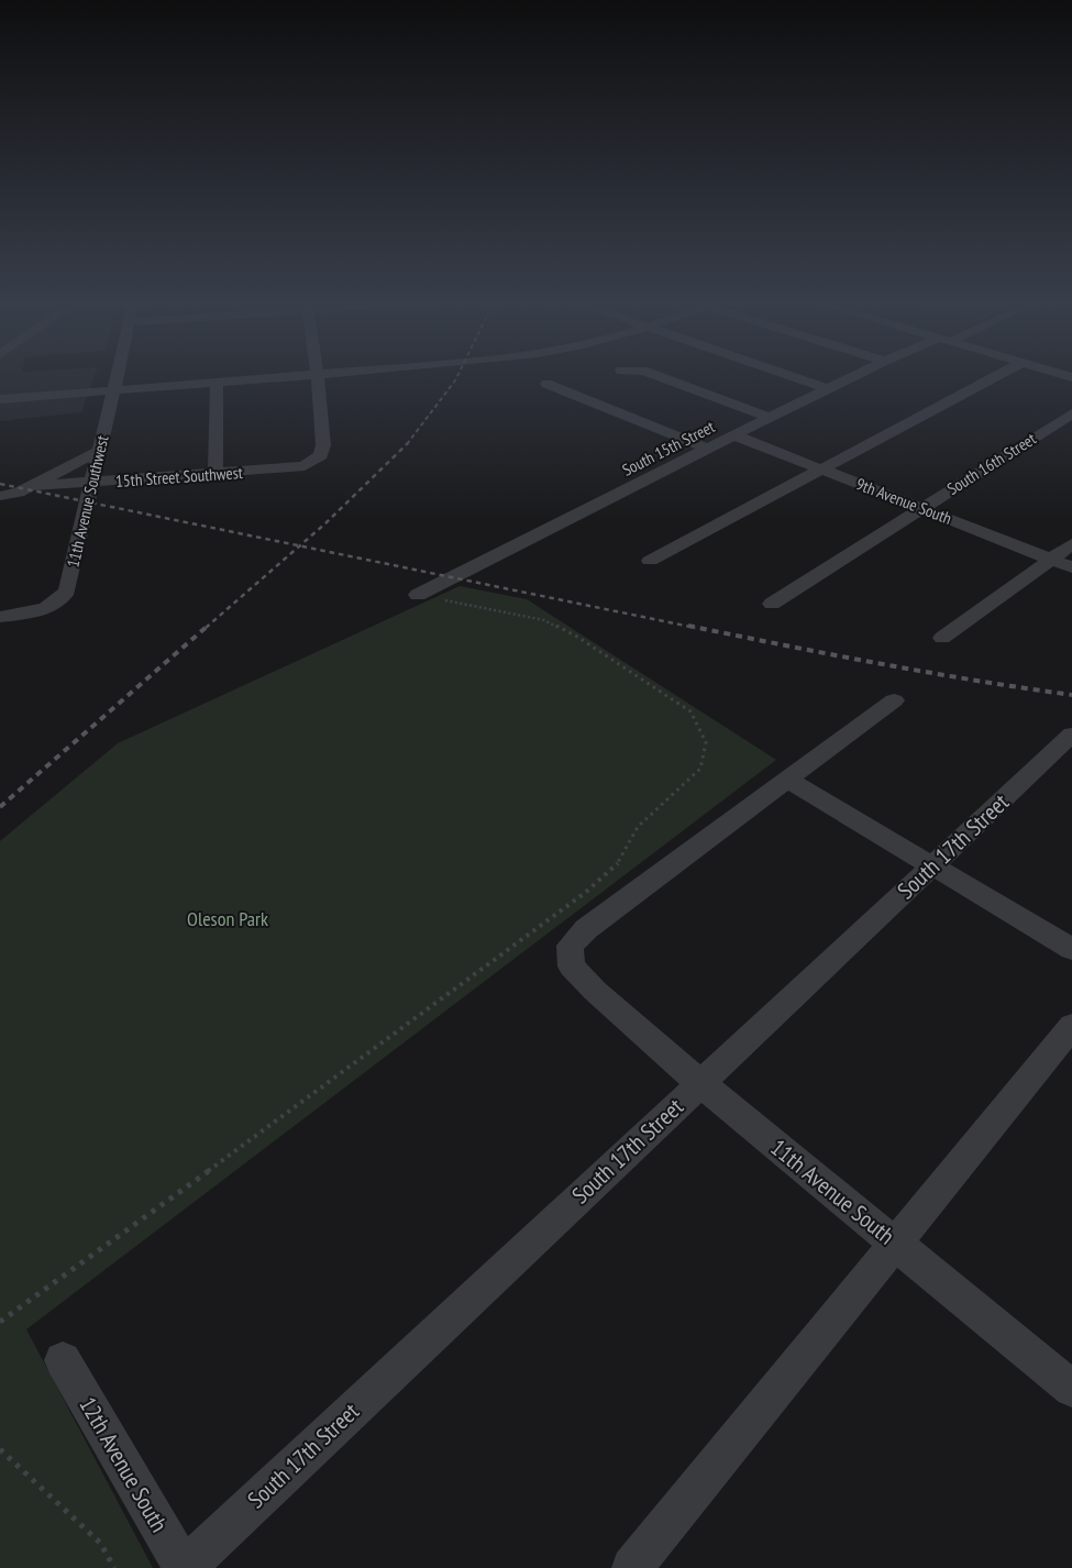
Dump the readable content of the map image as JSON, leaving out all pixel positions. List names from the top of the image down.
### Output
{
  "streets": {
    "street": [
      "South 15th Street",
      "South 16th Street",
      "15th Street Southwest",
      "11th Avenue Southwest",
      "9th Avenue South",
      "South 17th Street",
      "11th Avenue South",
      "12th Avenue South"
    ]
  },
  "crossings": [
    ["South 15th Street", "9th Avenue South"],
    ["South 16th Street", "9th Avenue South"],
    ["15th Street Southwest", "11th Avenue Southwest"],
    ["South 17th Street", "11th Avenue South"],
    ["South 17th Street", "12th Avenue South"]
  ],
  "parks": ["Oleson Park"]
}
